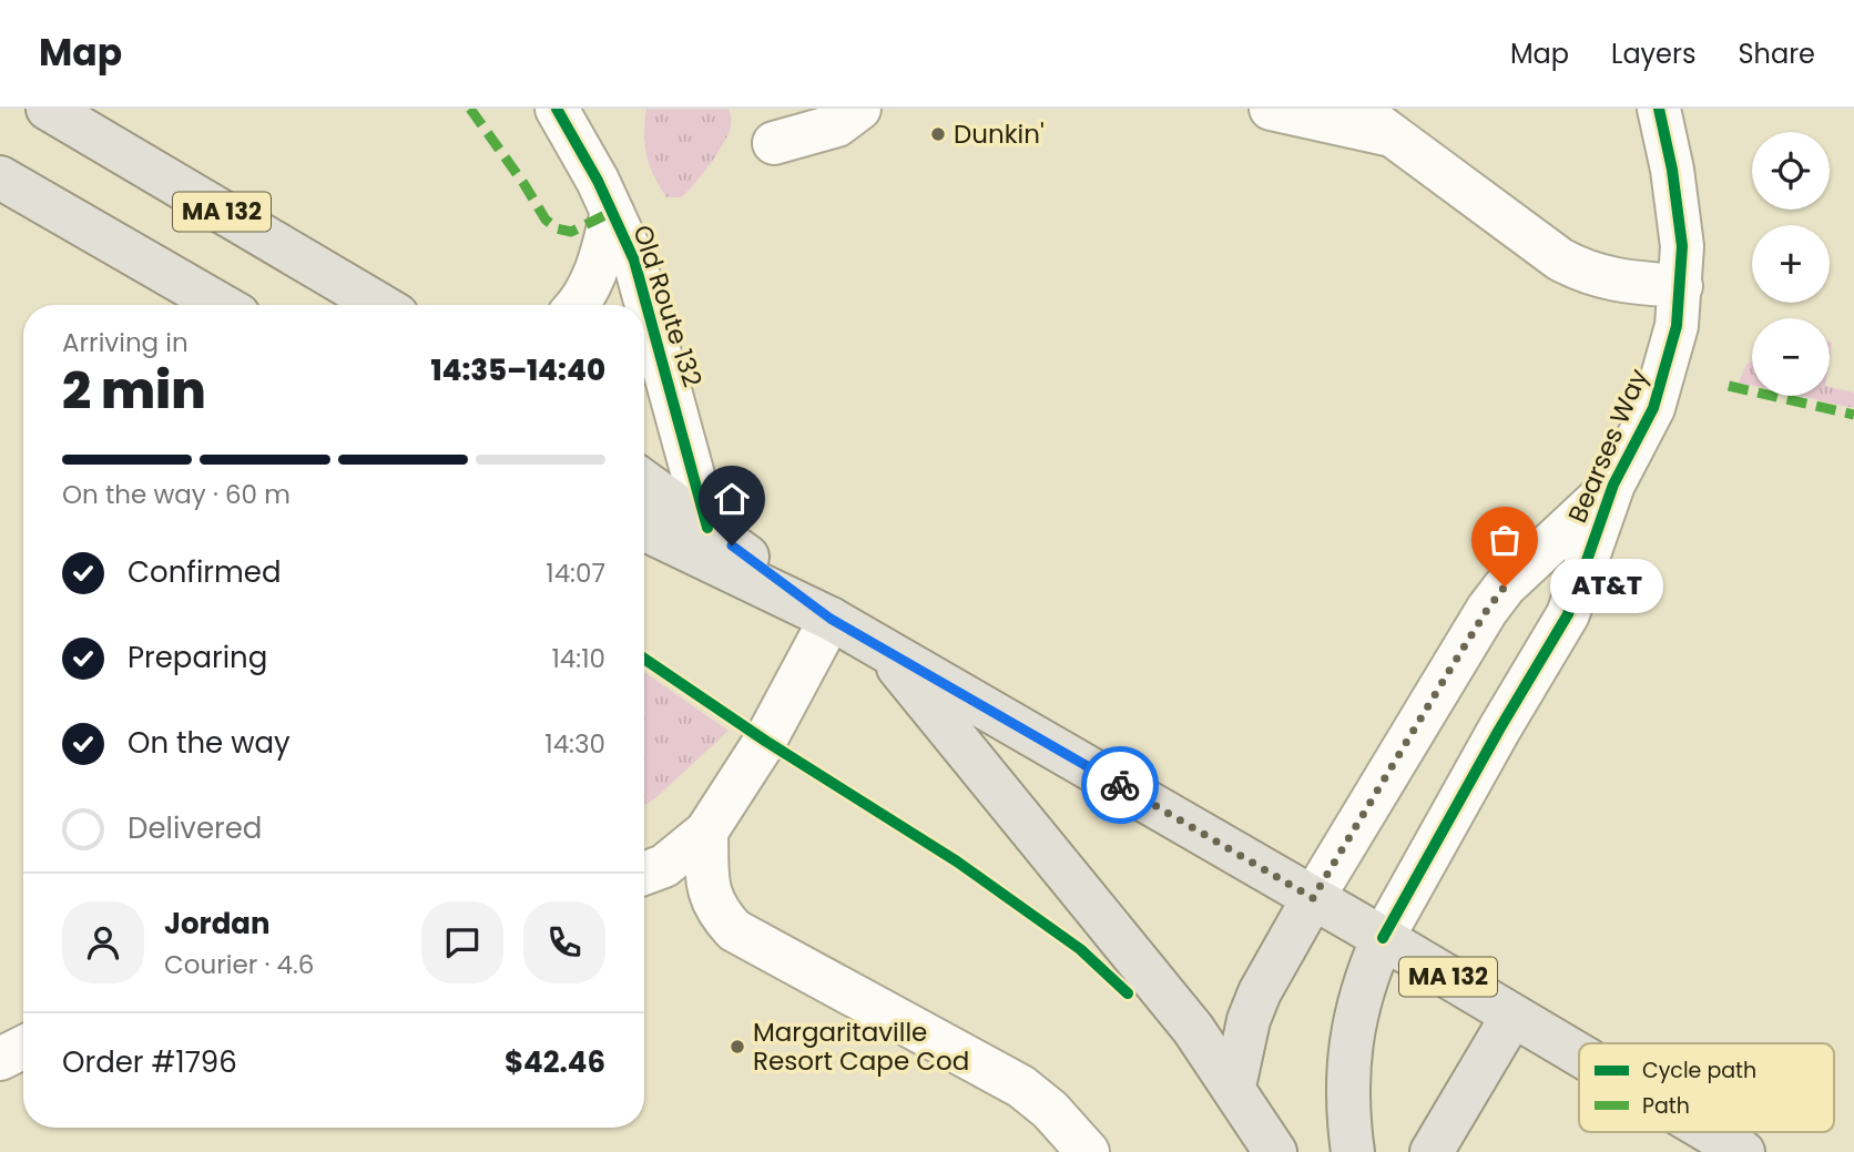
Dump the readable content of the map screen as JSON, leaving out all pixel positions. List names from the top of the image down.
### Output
{
  "streets": {
    "main road": ["MA 132", "Bearses Way"],
    "street": ["Old Route 132"]
  },
  "crossings": [
    ["MA 132", "Old Route 132"],
    ["MA 132", "Bearses Way"]
  ],
  "places": ["Dunkin'", "AT&T", "Margaritaville Resort Cape Cod"],
  "legend": ["Cycle path", "Path"],
  "page": {
    "header": "Map",
    "nav": ["Map", "Layers", "Share"],
    "map_buttons": ["+", "−"],
    "heading": ["2 min", "Arriving in", "14:35–14:40"],
    "panel": [
      "Jordan",
      "Courier · 4.6",
      "Order #1796",
      "$42.46"
    ],
    "bar": "On the way · 60 m",
    "list": [
      ["Confirmed", "14:07"],
      ["Preparing", "14:10"],
      ["On the way", "14:30"],
      "Delivered"
    ],
    "bubble": "AT&T"
  }
}
